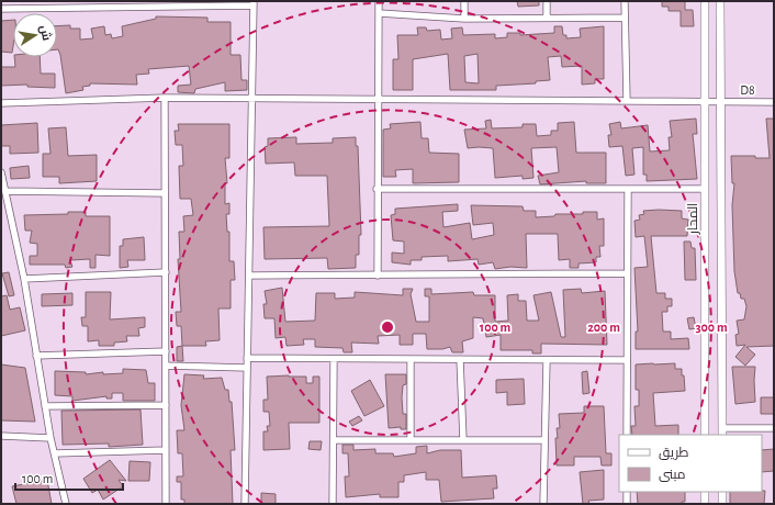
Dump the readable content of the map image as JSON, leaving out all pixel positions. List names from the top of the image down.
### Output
{
  "streets": {
    "street": ["D8", "المحار"]
  },
  "crossings": [
    ["D8", "المحار"]
  ],
  "legend": ["طريق", "مبنى"],
  "scale_bar": "100 m",
  "north": "right",
  "rings": ["100 m", "200 m", "300 m"]
}
